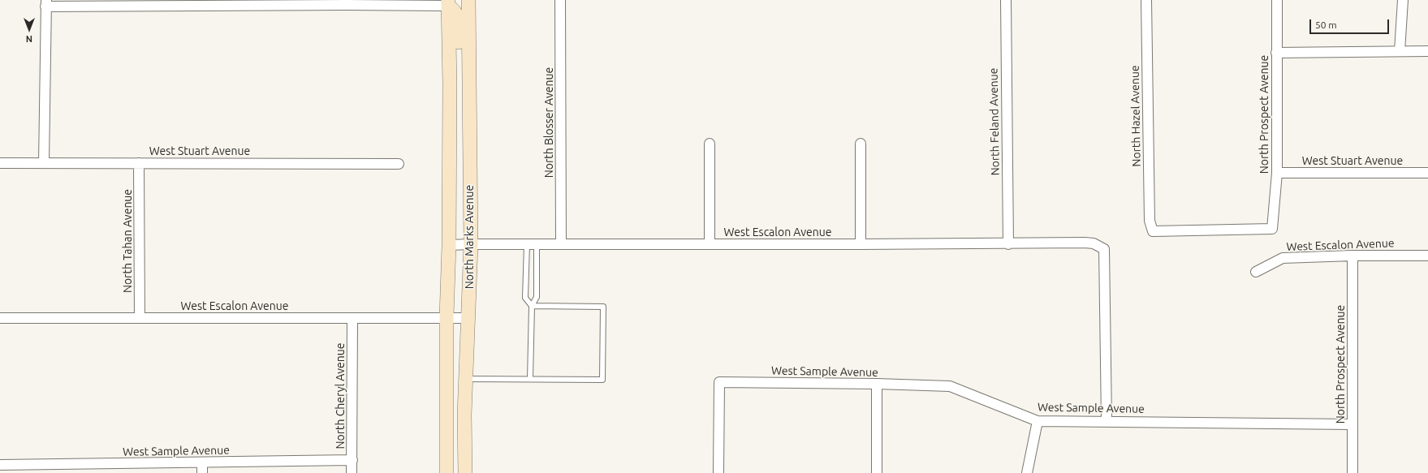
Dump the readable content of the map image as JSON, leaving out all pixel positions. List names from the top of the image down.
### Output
{
  "streets": {
    "main road": ["North Marks Avenue"],
    "street": [
      "North Prospect Avenue",
      "North Hazel Avenue",
      "North Feland Avenue",
      "North Blosser Avenue",
      "West Stuart Avenue",
      "West Escalon Avenue",
      "North Tahan Avenue",
      "West Sample Avenue",
      "North Cheryl Avenue"
    ]
  },
  "crossings": [
    ["North Prospect Avenue", "North Hazel Avenue"],
    ["North Prospect Avenue", "West Stuart Avenue"],
    ["North Prospect Avenue", "West Escalon Avenue"],
    ["North Prospect Avenue", "West Sample Avenue"],
    ["North Feland Avenue", "West Escalon Avenue"],
    ["North Blosser Avenue", "West Escalon Avenue"],
    ["West Stuart Avenue", "North Tahan Avenue"],
    ["West Escalon Avenue", "North Marks Avenue"],
    ["West Escalon Avenue", "North Tahan Avenue"],
    ["West Escalon Avenue", "West Sample Avenue"],
    ["West Escalon Avenue", "North Cheryl Avenue"],
    ["West Sample Avenue", "North Cheryl Avenue"]
  ],
  "scale_bar": "50 m",
  "north": "bottom"
}
